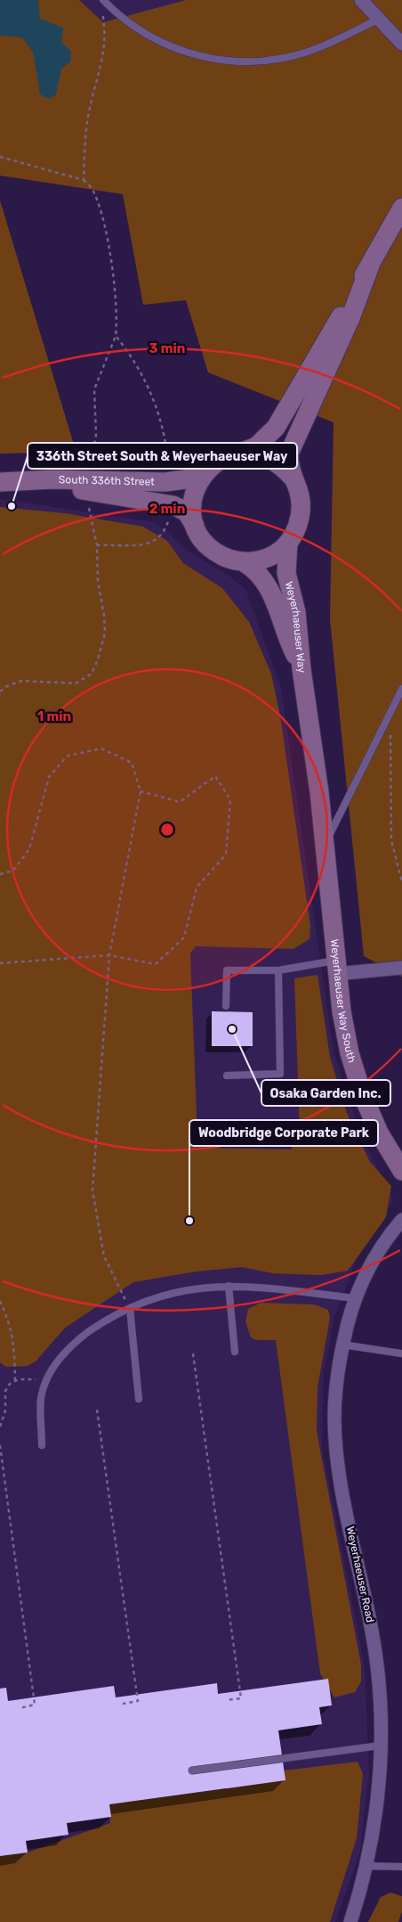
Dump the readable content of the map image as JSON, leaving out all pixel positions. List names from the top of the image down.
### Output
{
  "streets": {
    "street": [
      "South 336th Street",
      "Weyerhaeuser Way",
      "Weyerhaeuser Way South",
      "Weyerhaeuser Road"
    ]
  },
  "crossings": [
    ["South 336th Street", "Weyerhaeuser Way"],
    ["Weyerhaeuser Way", "Weyerhaeuser Way South"]
  ],
  "places": ["336th Street South & Weyerhaeuser Way", "Osaka Garden Inc.", "Woodbridge Corporate Park"],
  "rings": ["3 min", "2 min", "1 min"]
}
